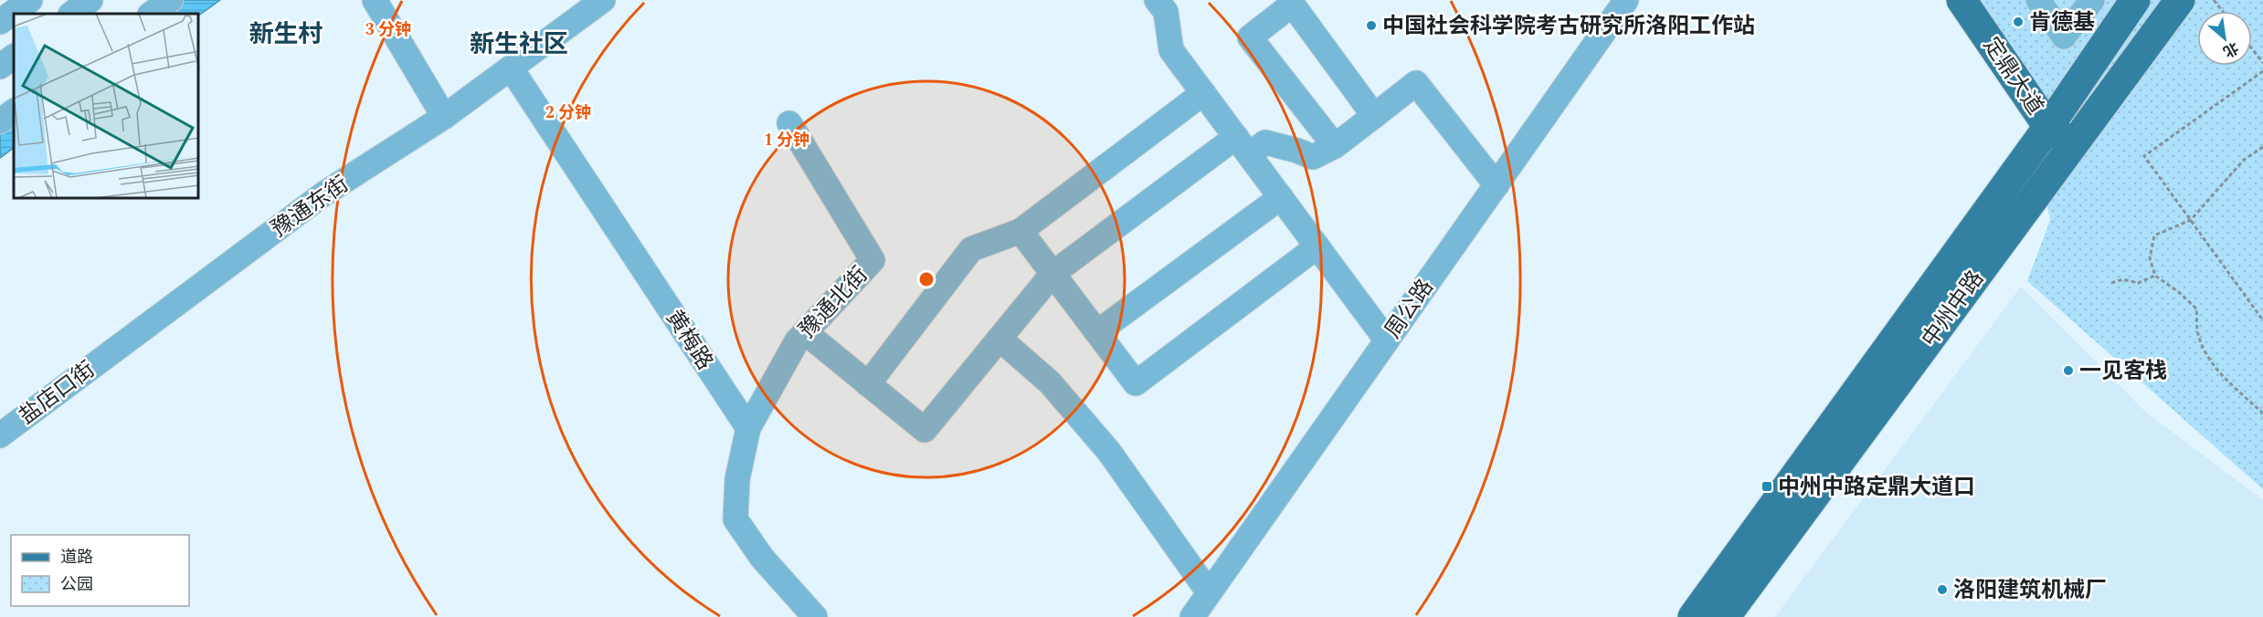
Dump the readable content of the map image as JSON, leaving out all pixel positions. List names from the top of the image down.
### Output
{
  "streets": {
    "main road": ["定鼎大道", "中州中路"],
    "street": [
      "豫通东街",
      "豫通北街",
      "周公路",
      "黄梅路",
      "盐店口街"
    ]
  },
  "crossings": [
    ["定鼎大道", "中州中路"],
    ["豫通东街", "黄梅路"],
    ["豫通东街", "盐店口街"],
    ["豫通北街", "黄梅路"]
  ],
  "districts": ["新生村", "新生社区"],
  "places": {
    "other": [
      "肯德基",
      "中国社会科学院考古研究所洛阳工作站",
      "一见客栈",
      "洛阳建筑机械厂"
    ],
    "transit": ["中州中路定鼎大道口"]
  },
  "legend": ["道路", "公园"],
  "north": "bottom right",
  "rings": ["3 分钟", "2 分钟", "1 分钟"]
}
